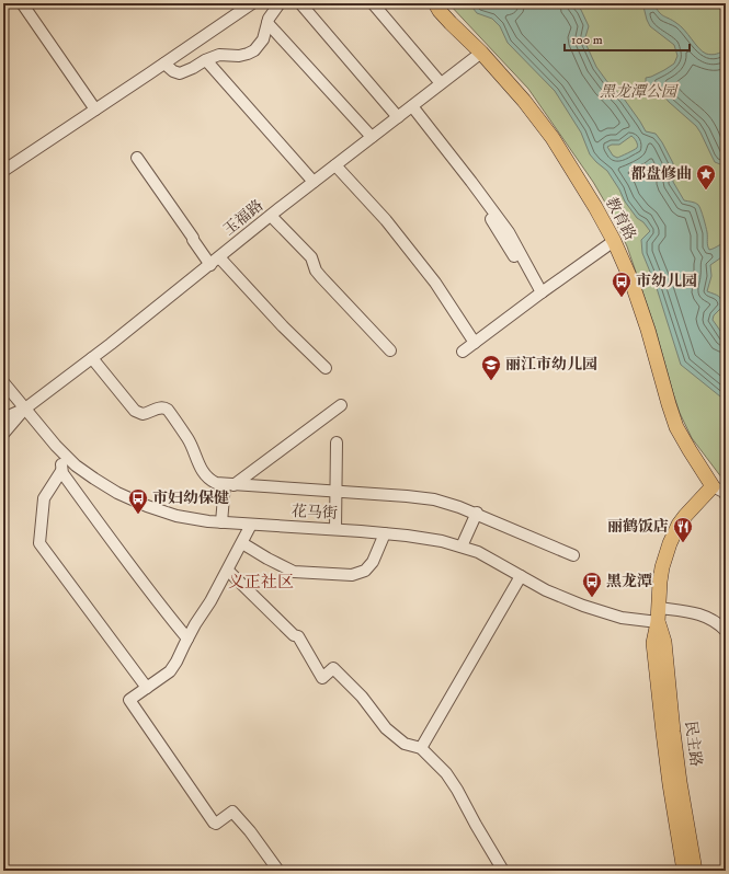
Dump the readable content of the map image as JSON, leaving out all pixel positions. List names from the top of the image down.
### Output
{
  "streets": {
    "main road": ["教育路", "民主路"],
    "street": ["玉福路", "花马街"]
  },
  "crossings": [
    ["玉福路", "教育路"],
    ["玉福路", "花马街"],
    ["教育路", "民主路"],
    ["花马街", "民主路"]
  ],
  "districts": ["义正社区"],
  "parks": ["黑龙潭公园"],
  "places": {
    "place": ["都盘修曲"],
    "bus stop": ["市幼儿园", "市妇幼保健", "黑龙潭"],
    "school or university": ["丽江市幼儿园"],
    "restaurant": ["丽鹤饭店"]
  },
  "scale_bar": "100 m"
}
